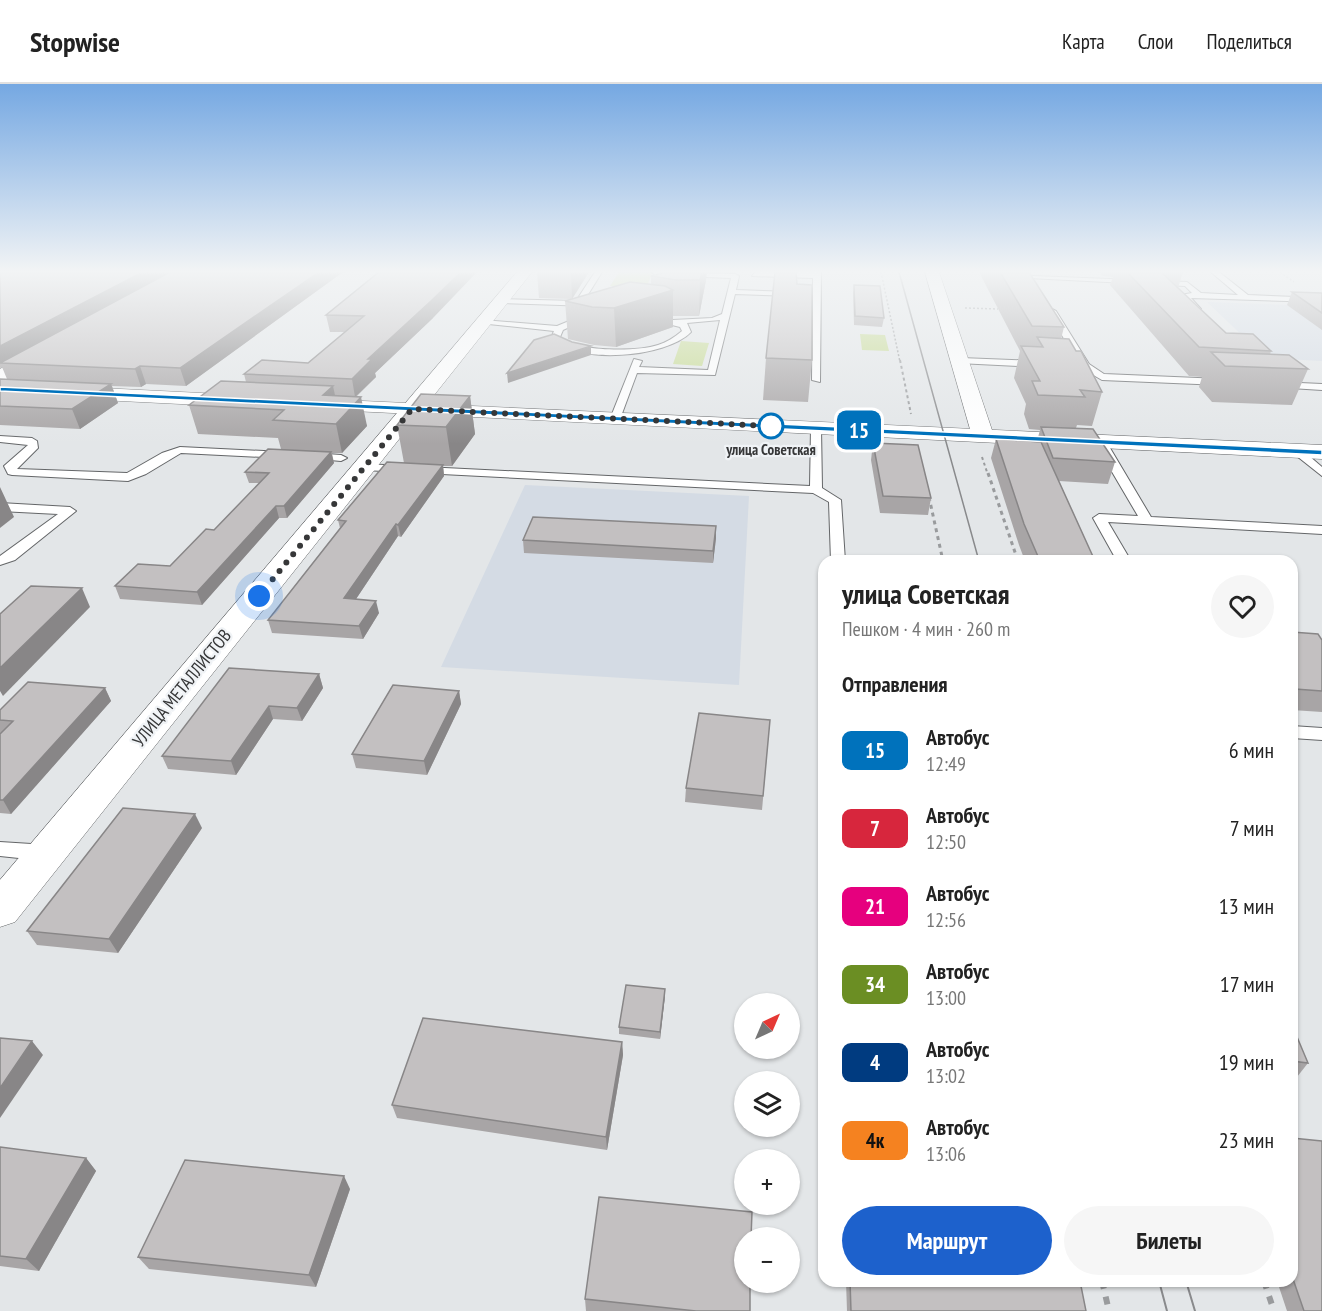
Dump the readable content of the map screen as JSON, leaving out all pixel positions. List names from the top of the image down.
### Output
{
  "streets": {
    "street": ["УЛИЦА МЕТАЛЛИСТОВ"]
  },
  "places": ["улица Советская"],
  "lines": ["bus line 15"],
  "north": "top right",
  "page": {
    "header": "Stopwise",
    "nav": ["Карта", "Слои", "Поделиться"],
    "on_map": "15",
    "heading": [
      ["улица Советская", "Пешком · 4 мин · 260 m"],
      "Отправления"
    ],
    "list": [
      {
        "mark": "15",
        "name": "Автобус",
        "note": "12:49",
        "value": "6 мин"
      },
      {
        "mark": "7",
        "name": "Автобус",
        "note": "12:50",
        "value": "7 мин"
      },
      {
        "mark": "21",
        "name": "Автобус",
        "note": "12:56",
        "value": "13 мин"
      },
      {
        "mark": "34",
        "name": "Автобус",
        "note": "13:00",
        "value": "17 мин"
      },
      {
        "mark": "4",
        "name": "Автобус",
        "note": "13:02",
        "value": "19 мин"
      },
      {
        "mark": "4к",
        "name": "Автобус",
        "note": "13:06",
        "value": "23 мин"
      }
    ],
    "map_buttons": ["+", "−"],
    "buttons": ["Маршрут", "Билеты"]
  }
}
